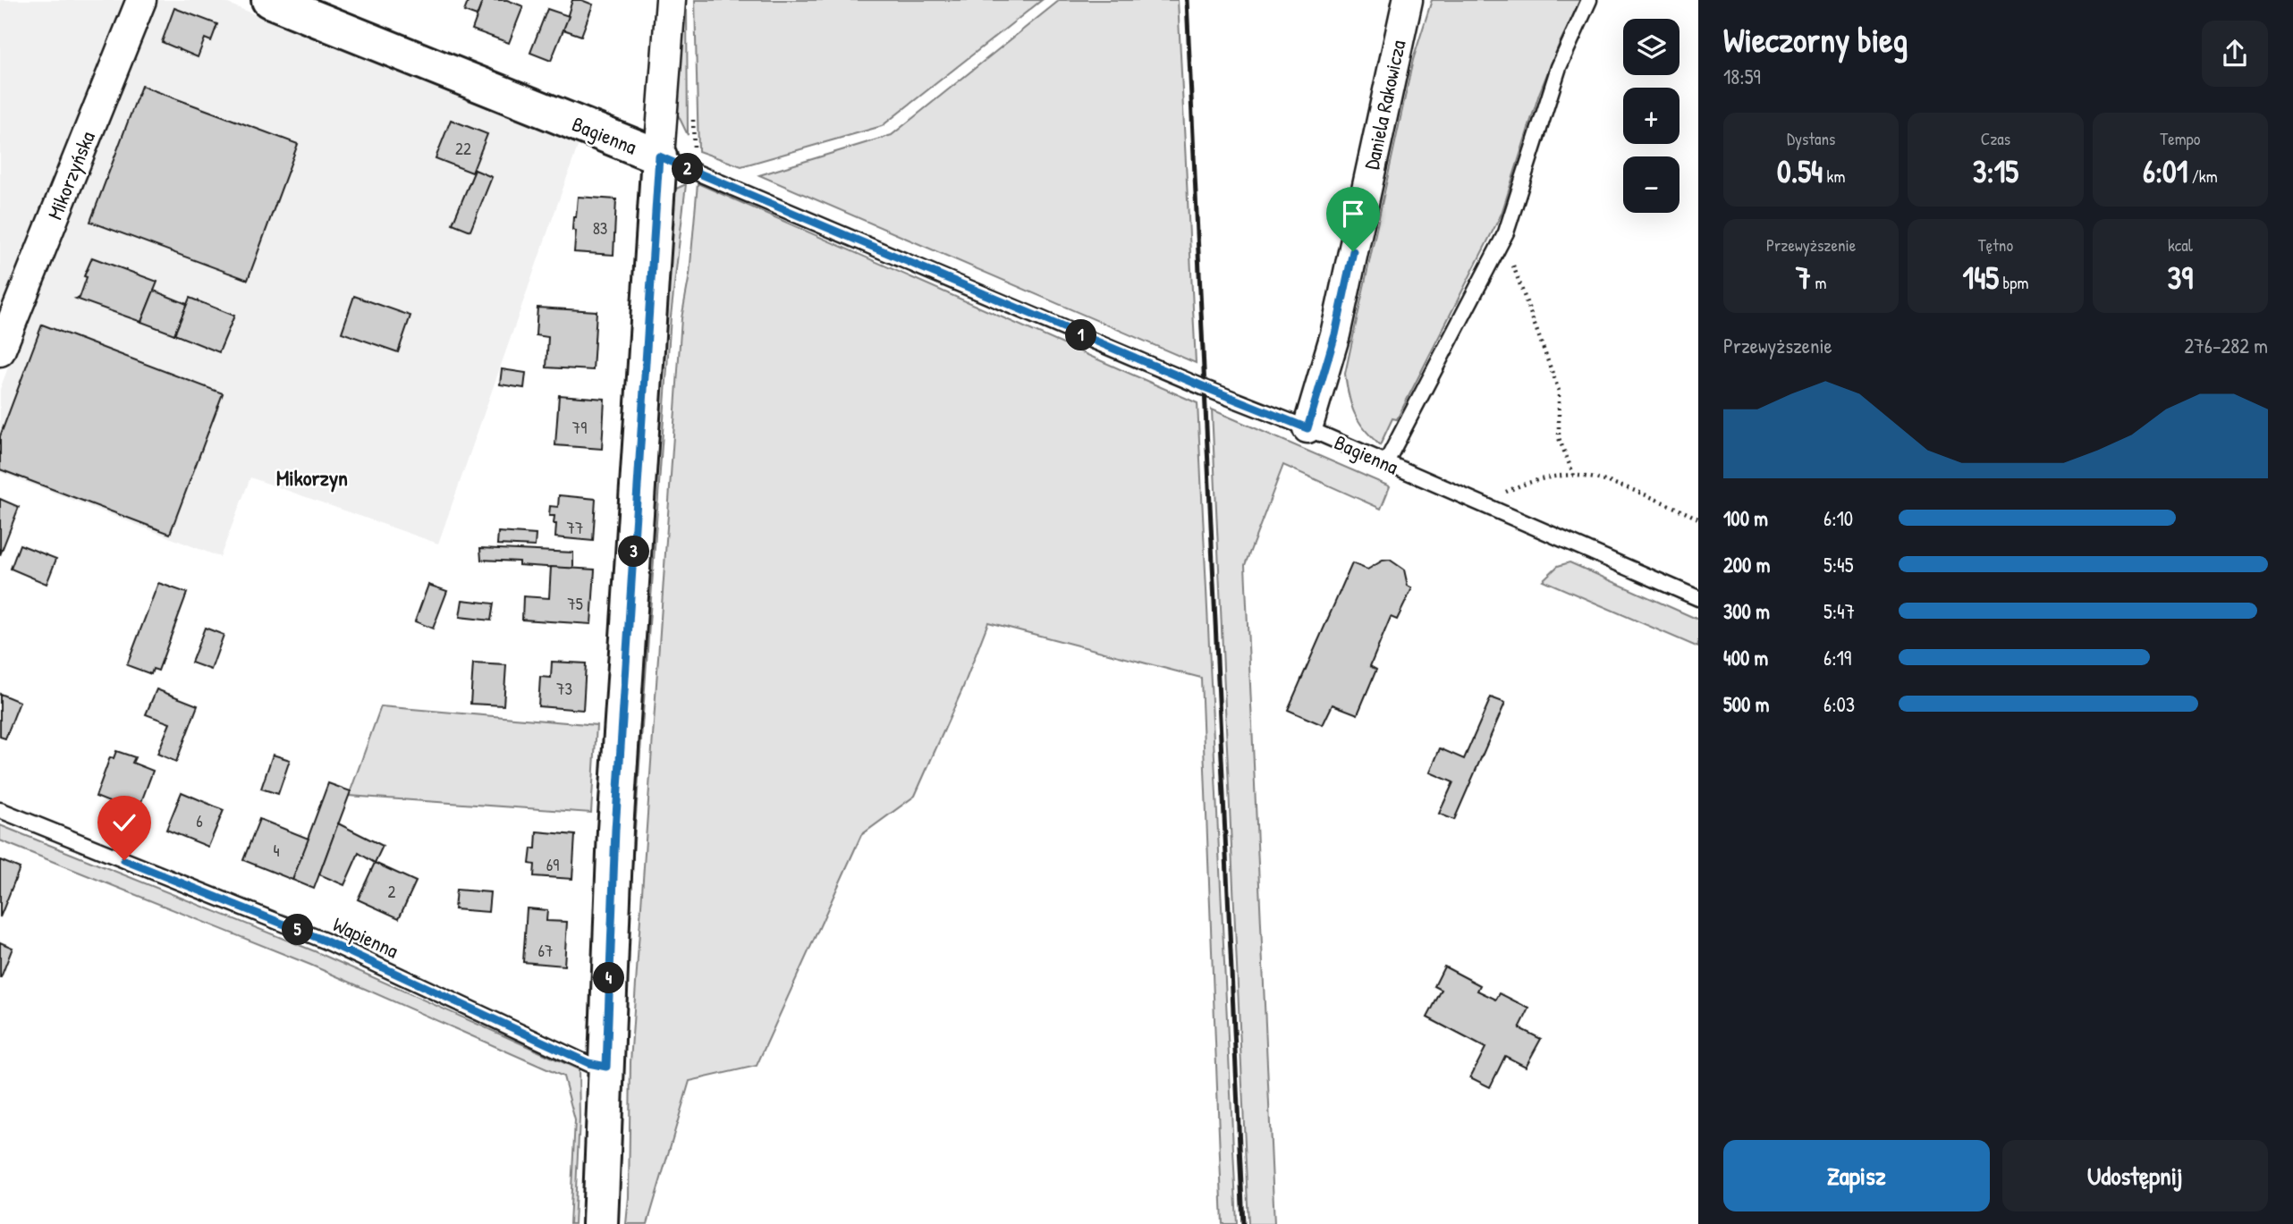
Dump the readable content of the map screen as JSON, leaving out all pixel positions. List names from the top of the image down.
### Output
{
  "streets": {
    "street": ["Daniela Rakowicza", "Bagienna", "Mikorzyńska"],
    "lane": ["Wapienna"]
  },
  "crossings": [
    ["Daniela Rakowicza", "Bagienna"]
  ],
  "districts": ["Mikorzyn"],
  "house_numbers": [
    "22",
    "83",
    "79",
    "77",
    "75",
    "73",
    "6",
    "4",
    "69",
    "2",
    "67"
  ],
  "page": {
    "heading": ["Wieczorny bieg", "18:59"],
    "map_buttons": ["+", "−"],
    "stats": [
      ["Dystans", "0.54 km"],
      ["Czas", "3:15"],
      ["Tempo", "6:01 /km"],
      ["Przewyższenie", "7 m"],
      ["Tętno", "145 bpm"],
      ["kcal", "39"]
    ],
    "pins": [
      "2",
      "1",
      "3",
      "5",
      "4"
    ],
    "chart": ["Przewyższenie", "276–282 m"],
    "list": [
      {
        "name": "100 m",
        "note": "6:10"
      },
      {
        "name": "200 m",
        "note": "5:45"
      },
      {
        "name": "300 m",
        "note": "5:47"
      },
      {
        "name": "400 m",
        "note": "6:19"
      },
      {
        "name": "500 m",
        "note": "6:03"
      }
    ],
    "buttons": ["Zapisz", "Udostępnij"]
  }
}
